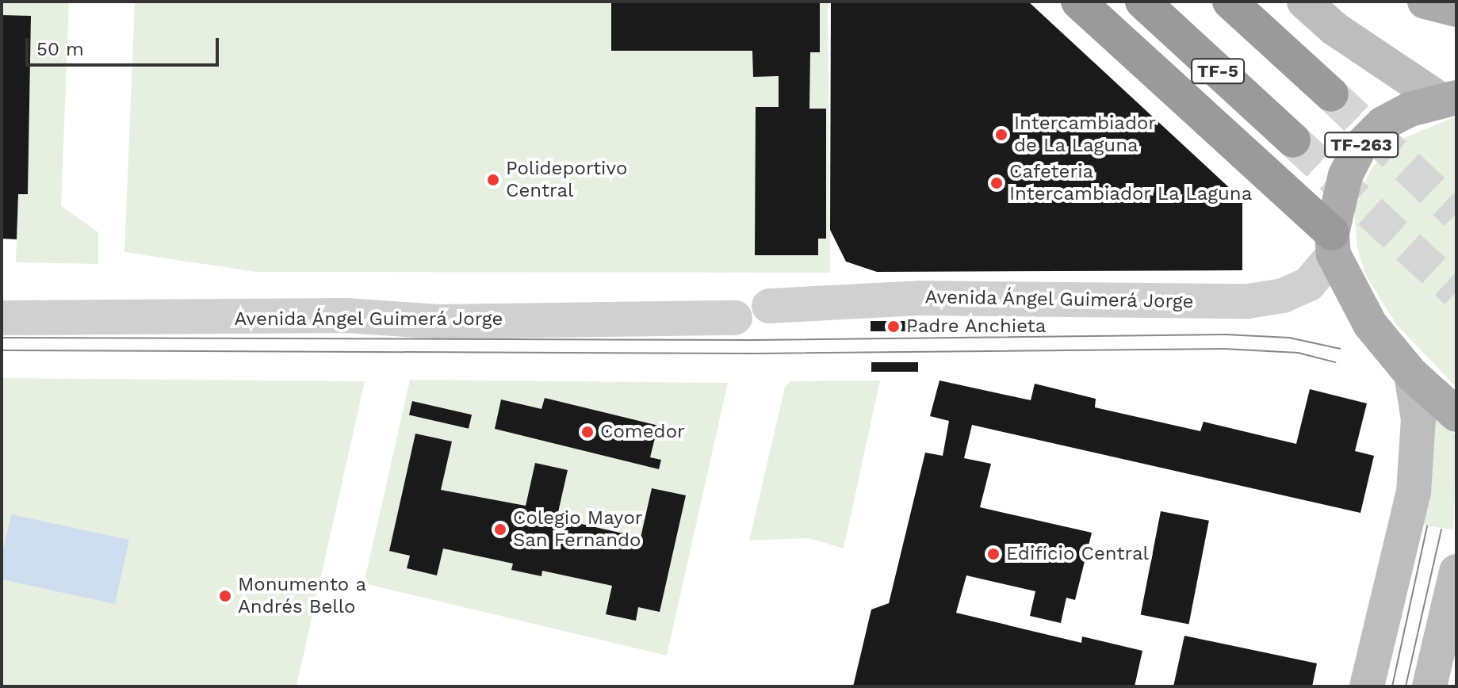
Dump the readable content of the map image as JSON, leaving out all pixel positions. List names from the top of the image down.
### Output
{
  "streets": {
    "highway": ["TF-5"],
    "main road": ["TF-263"],
    "street": ["Avenida Ángel Guimerá Jorge"]
  },
  "crossings": [
    ["TF-263", "Avenida Ángel Guimerá Jorge"]
  ],
  "places": [
    "Intercambiador de La Laguna",
    "Polideportivo Central",
    "Cafeteria Intercambiador La Laguna",
    "Padre Anchieta",
    "Comedor",
    "Colegio Mayor San Fernando",
    "Edificio Central",
    "Monumento a Andrés Bello"
  ],
  "scale_bar": "50 m"
}
